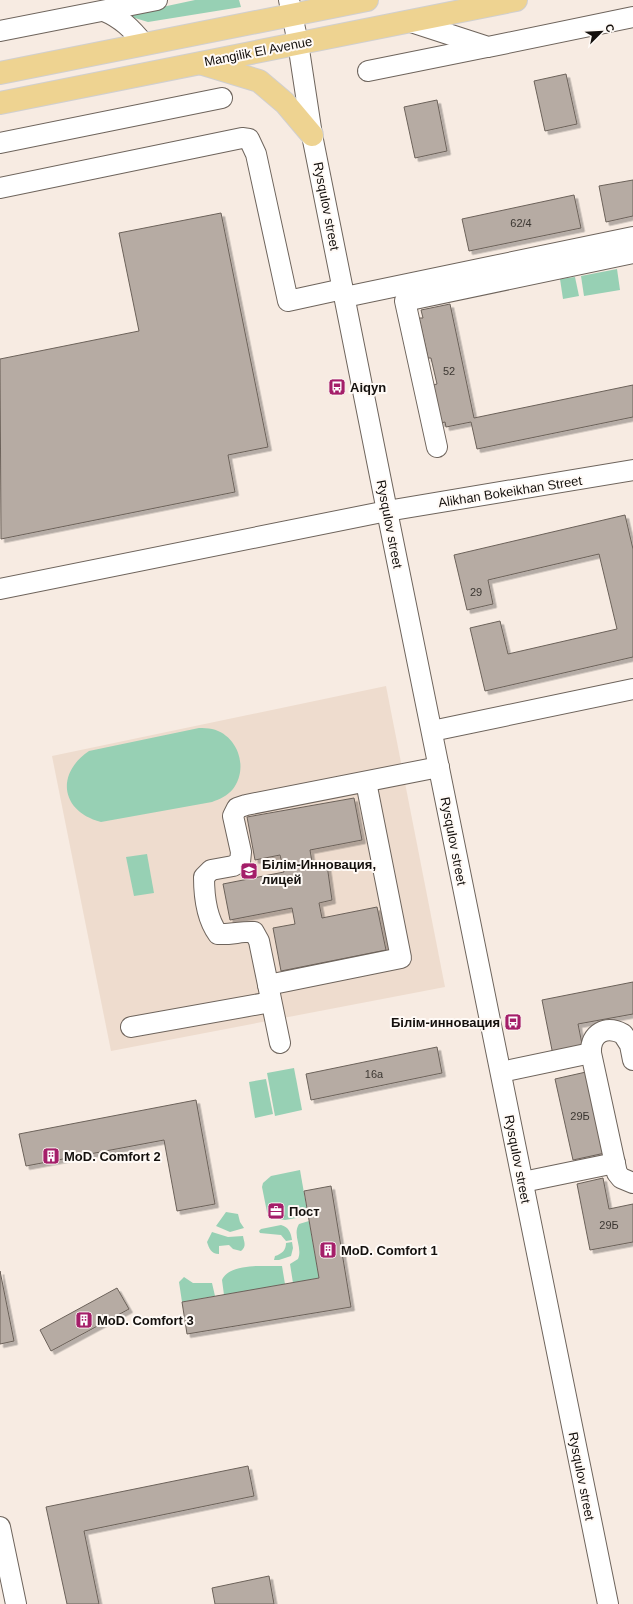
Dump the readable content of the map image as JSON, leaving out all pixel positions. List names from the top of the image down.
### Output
{
  "streets": {
    "main road": ["Mangilik El Avenue"],
    "street": ["Rysqulov street", "Alikhan Bokeikhan Street"]
  },
  "crossings": [
    ["Mangilik El Avenue", "Rysqulov street"],
    ["Rysqulov street", "Alikhan Bokeikhan Street"]
  ],
  "places": {
    "bus stop": ["Aiqyn", "Білім-инновация"],
    "school or university": ["Білім-Инновация, лицей"],
    "building": ["МoD. Comfort 2", "МoD. Comfort 1", "МoD. Comfort 3"],
    "office": ["Пост"]
  },
  "house_numbers": [
    "62/4",
    "52",
    "29",
    "16а",
    "29Б",
    "29Б"
  ],
  "north": "top right"
}
